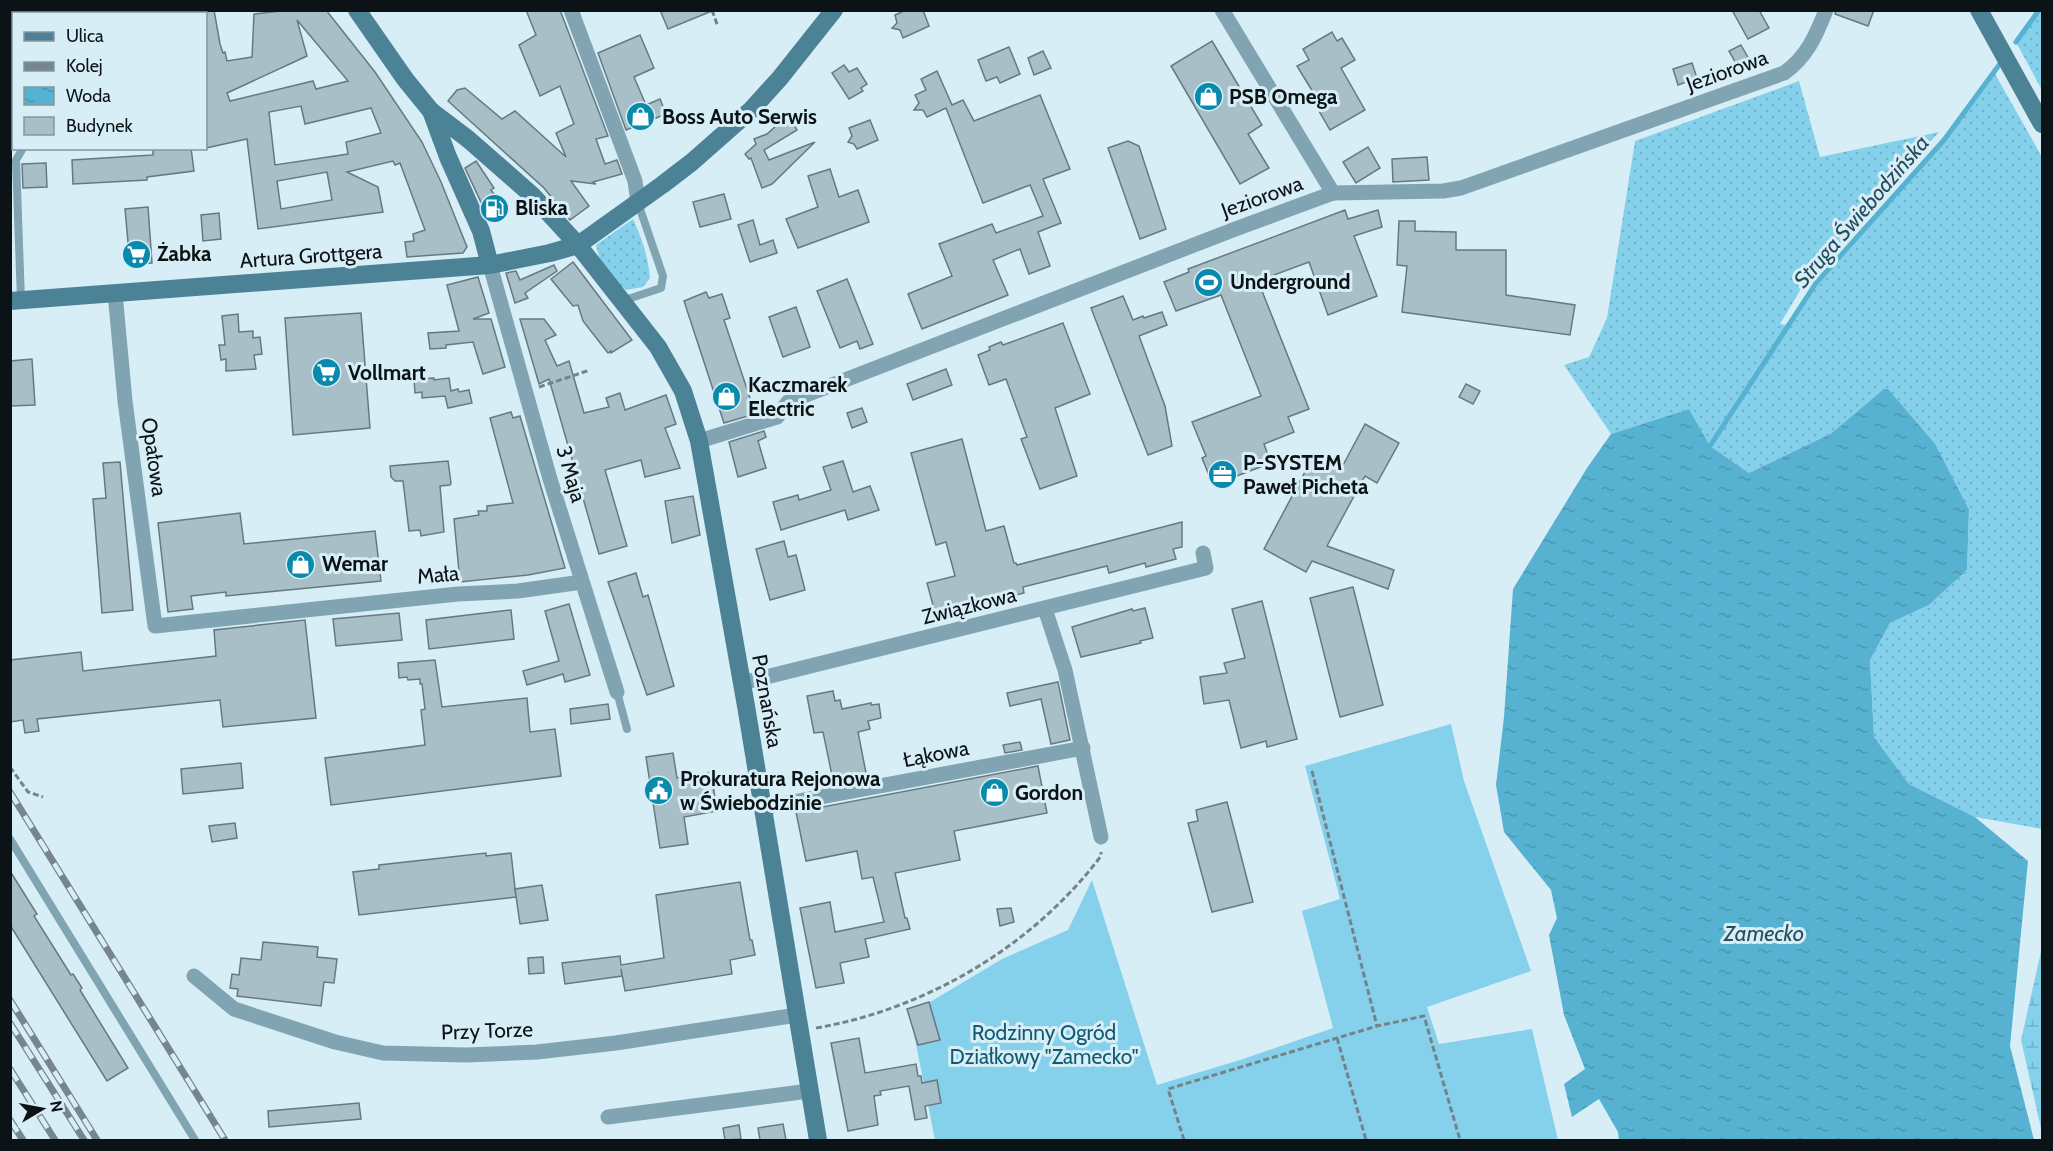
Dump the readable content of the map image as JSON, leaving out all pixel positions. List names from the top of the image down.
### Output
{
  "streets": {
    "street": [
      "Jeziorowa",
      "Artura Grottgera",
      "Opałowa",
      "3 Maja",
      "Mała",
      "Związkowa",
      "Poznańska",
      "Łąkowa",
      "Przy Torze"
    ]
  },
  "crossings": [
    ["Jeziorowa", "Poznańska"],
    ["Artura Grottgera", "Opałowa"],
    ["Artura Grottgera", "3 Maja"],
    ["Artura Grottgera", "Poznańska"],
    ["Opałowa", "Mała"],
    ["3 Maja", "Mała"],
    ["Związkowa", "Poznańska"],
    ["Poznańska", "Łąkowa"],
    ["Poznańska", "Przy Torze"]
  ],
  "water": ["Struga Świebodzińska", "Zamecko"],
  "parks": ["Rodzinny Ogród Działkowy \"Zamecko\""],
  "places": {
    "shop": [
      "PSB Omega",
      "Boss Auto Serwis",
      "Kaczmarek Electric",
      "Wemar",
      "Gordon"
    ],
    "fuel station": ["Bliska"],
    "supermarket": ["Żabka", "Vollmart"],
    "sports": ["Underground"],
    "office": ["P-SYSTEM Paweł Picheta"],
    "public building": ["Prokuratura Rejonowa w Świebodzinie"]
  },
  "legend": [
    "Ulica",
    "Kolej",
    "Woda",
    "Budynek"
  ],
  "north": "right"
}
